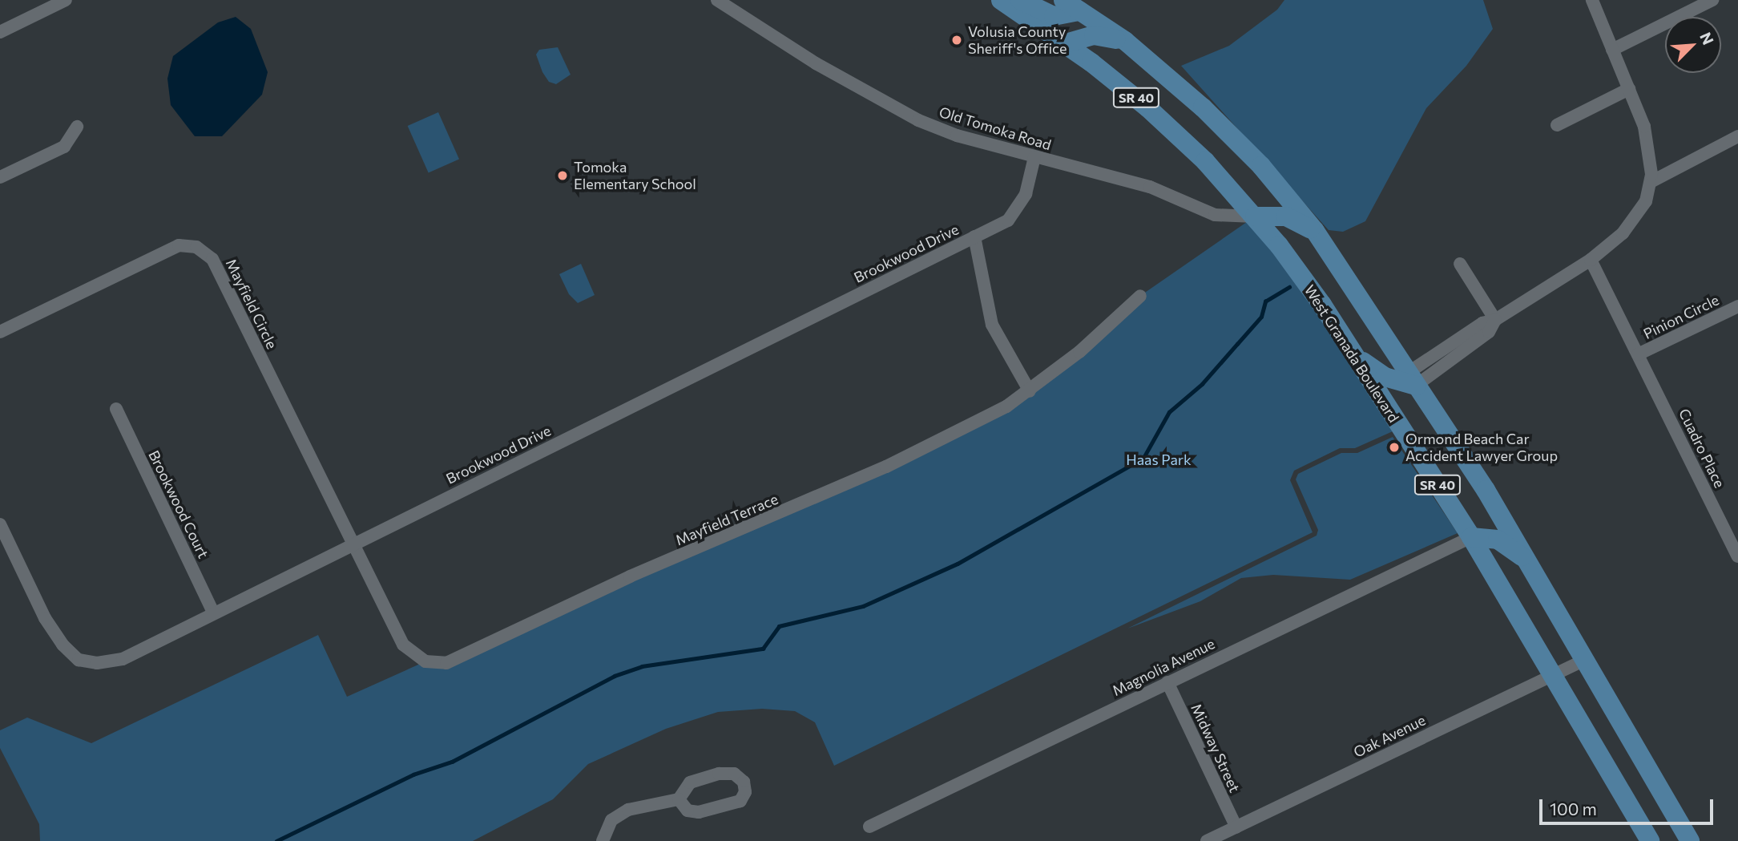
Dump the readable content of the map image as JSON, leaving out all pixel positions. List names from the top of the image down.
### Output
{
  "streets": {
    "main road": ["SR 40", "West Granada Boulevard"],
    "street": [
      "Old Tomoka Road",
      "Brookwood Drive",
      "Mayfield Circle",
      "Pinion Circle",
      "Cuadro Place",
      "Brookwood Court",
      "Mayfield Terrace",
      "Magnolia Avenue",
      "Oak Avenue",
      "Midway Street"
    ]
  },
  "crossings": [
    ["SR 40", "Oak Avenue"],
    ["Old Tomoka Road", "Brookwood Drive"],
    ["Old Tomoka Road", "West Granada Boulevard"],
    ["Brookwood Drive", "Mayfield Circle"],
    ["Brookwood Drive", "Brookwood Court"],
    ["Brookwood Drive", "Mayfield Terrace"],
    ["Mayfield Circle", "Mayfield Terrace"],
    ["Pinion Circle", "Cuadro Place"],
    ["West Granada Boulevard", "Magnolia Avenue"],
    ["West Granada Boulevard", "Oak Avenue"],
    ["Magnolia Avenue", "Midway Street"],
    ["Oak Avenue", "Midway Street"]
  ],
  "parks": ["Haas Park"],
  "places": ["Volusia County Sheriff's Office", "Tomoka Elementary School", "Ormond Beach Car Accident Lawyer Group"],
  "scale_bar": "100 m",
  "north": "top right"
}
